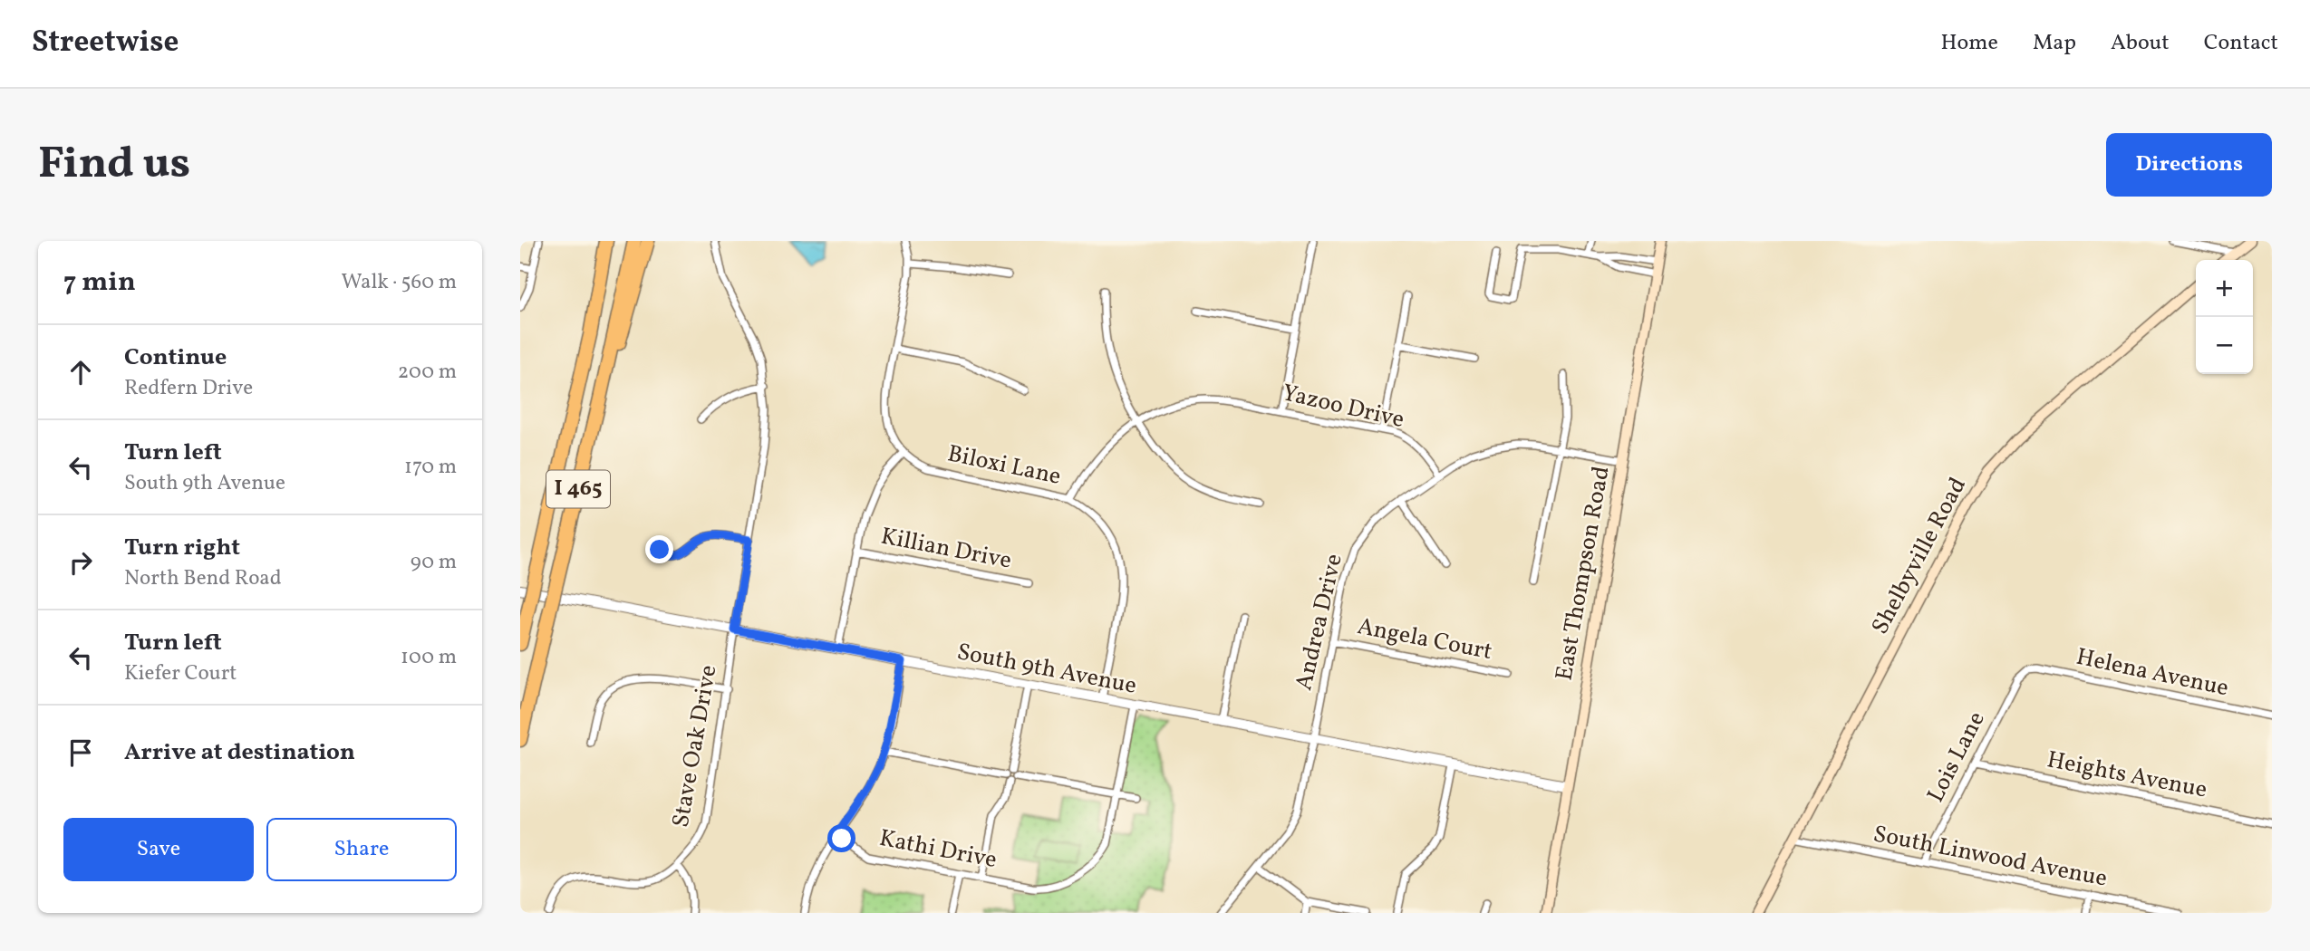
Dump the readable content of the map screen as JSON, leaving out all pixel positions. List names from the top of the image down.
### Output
{
  "streets": {
    "highway": ["I 465"],
    "main road": ["Shelbyville Road", "East Thompson Road"],
    "street": [
      "Yazoo Drive",
      "Biloxi Lane",
      "Killian Drive",
      "Andrea Drive",
      "Angela Court",
      "South 9th Avenue",
      "Helena Avenue",
      "Stave Oak Drive",
      "Lois Lane",
      "Heights Avenue",
      "Kathi Drive",
      "South Linwood Avenue"
    ]
  },
  "crossings": [
    ["Yazoo Drive", "Biloxi Lane"],
    ["Yazoo Drive", "Andrea Drive"],
    ["Biloxi Lane", "South 9th Avenue"],
    ["Shelbyville Road", "South Linwood Avenue"],
    ["East Thompson Road", "South 9th Avenue"],
    ["Andrea Drive", "Angela Court"],
    ["Andrea Drive", "South 9th Avenue"],
    ["South 9th Avenue", "Stave Oak Drive"],
    ["Helena Avenue", "Lois Lane"],
    ["Lois Lane", "Heights Avenue"],
    ["Lois Lane", "South Linwood Avenue"]
  ],
  "page": {
    "header": "Streetwise",
    "nav": [
      "Home",
      "Map",
      "About",
      "Contact"
    ],
    "buttons": [
      "Directions",
      ["Save", "Share"]
    ],
    "title": "Find us",
    "heading": ["7 min", "Walk · 560 m"],
    "map_buttons": ["+", "−"],
    "list": [
      ["Continue", "Redfern Drive", "200 m"],
      ["Turn left", "South 9th Avenue", "170 m"],
      ["Turn right", "North Bend Road", "90 m"],
      ["Turn left", "Kiefer Court", "100 m"],
      "Arrive at destination"
    ]
  }
}
